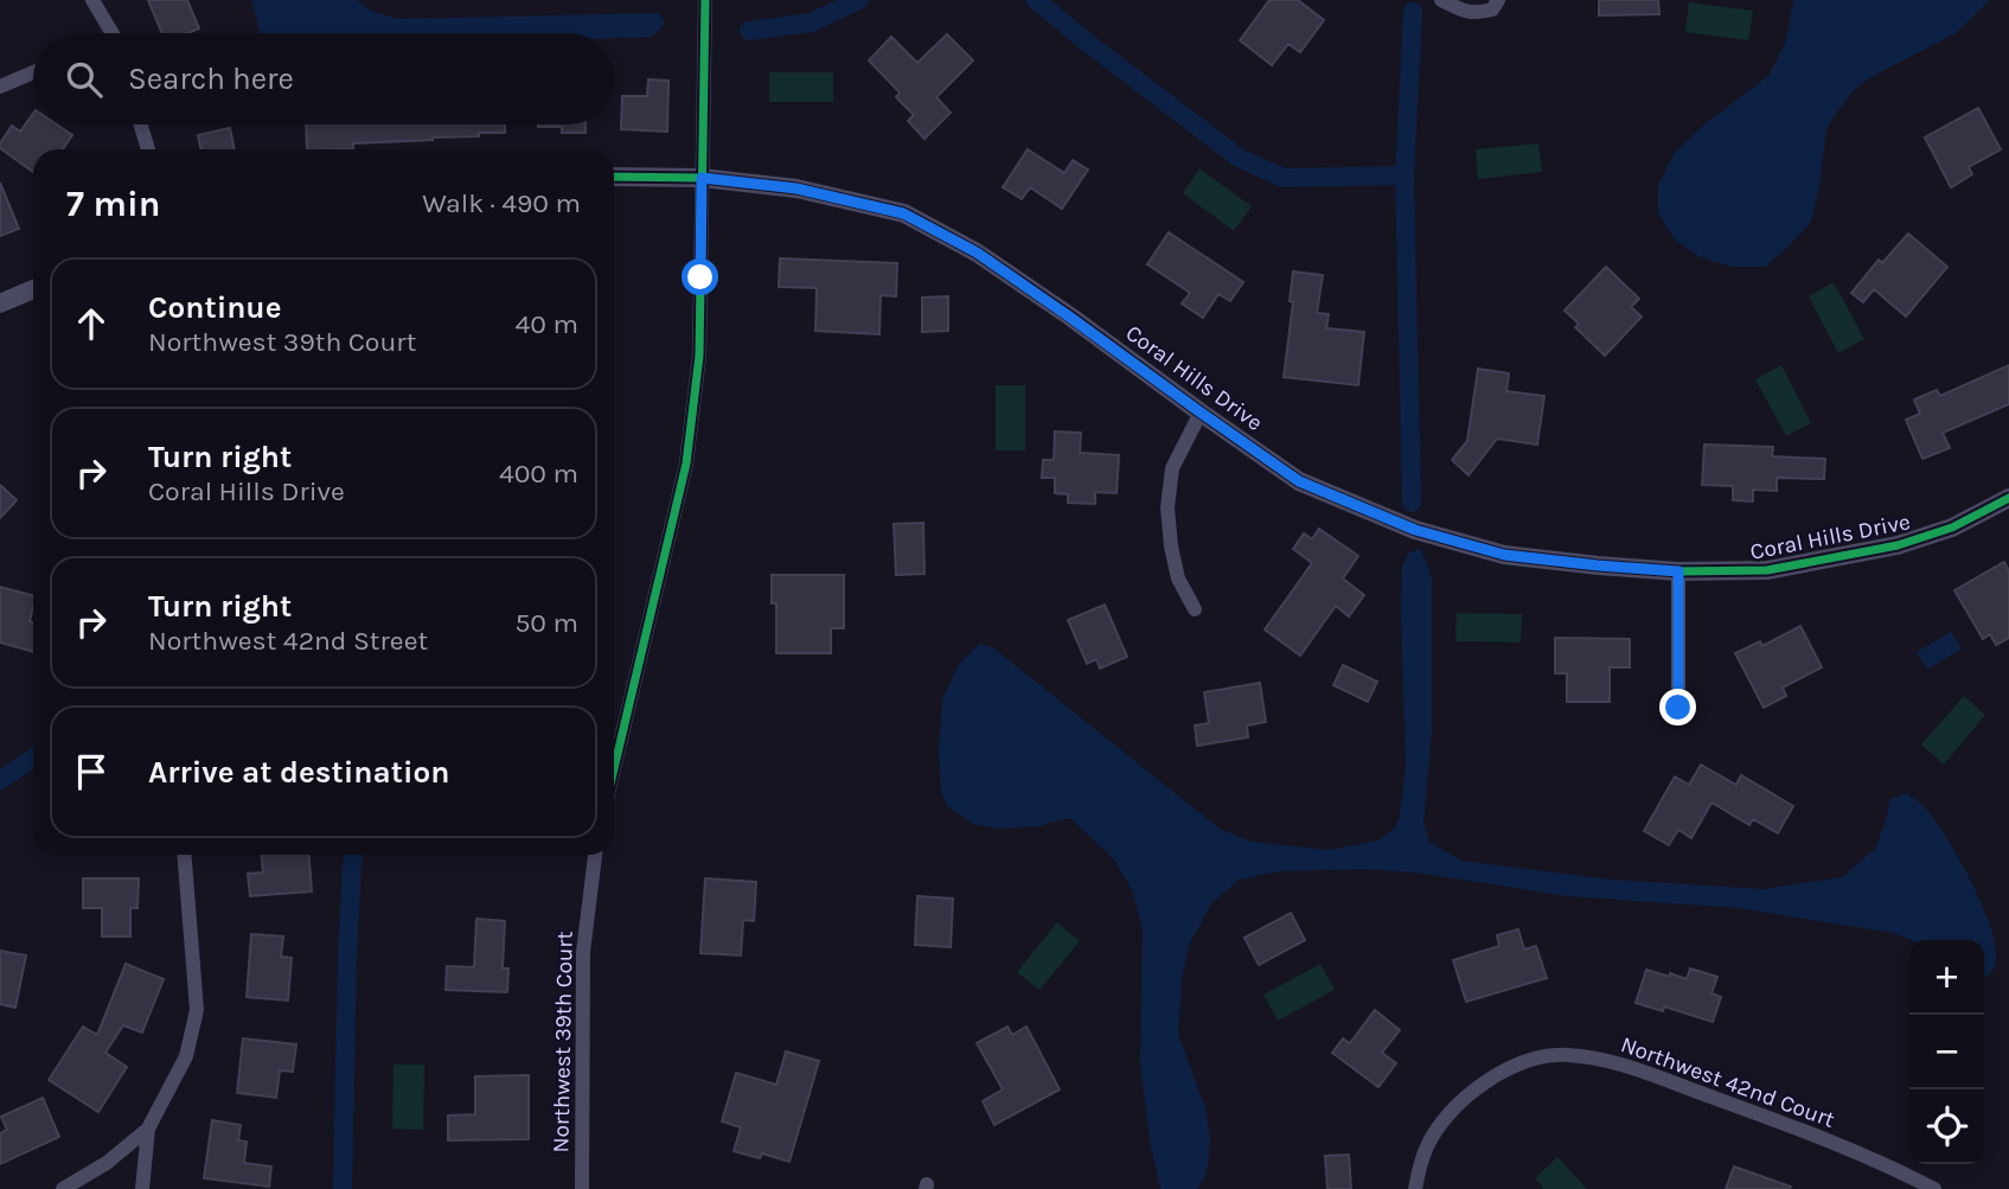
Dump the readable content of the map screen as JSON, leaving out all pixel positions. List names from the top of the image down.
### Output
{
  "streets": {
    "street": ["Coral Hills Drive", "Northwest 39th Court", "Northwest 42nd Court"]
  },
  "page": {
    "search": "Search here",
    "heading": ["7 min", "Walk · 490 m"],
    "list": [
      ["Continue", "Northwest 39th Court", "40 m"],
      ["Turn right", "Coral Hills Drive", "400 m"],
      ["Turn right", "Northwest 42nd Street", "50 m"],
      "Arrive at destination"
    ],
    "map_buttons": ["+", "−"]
  }
}
